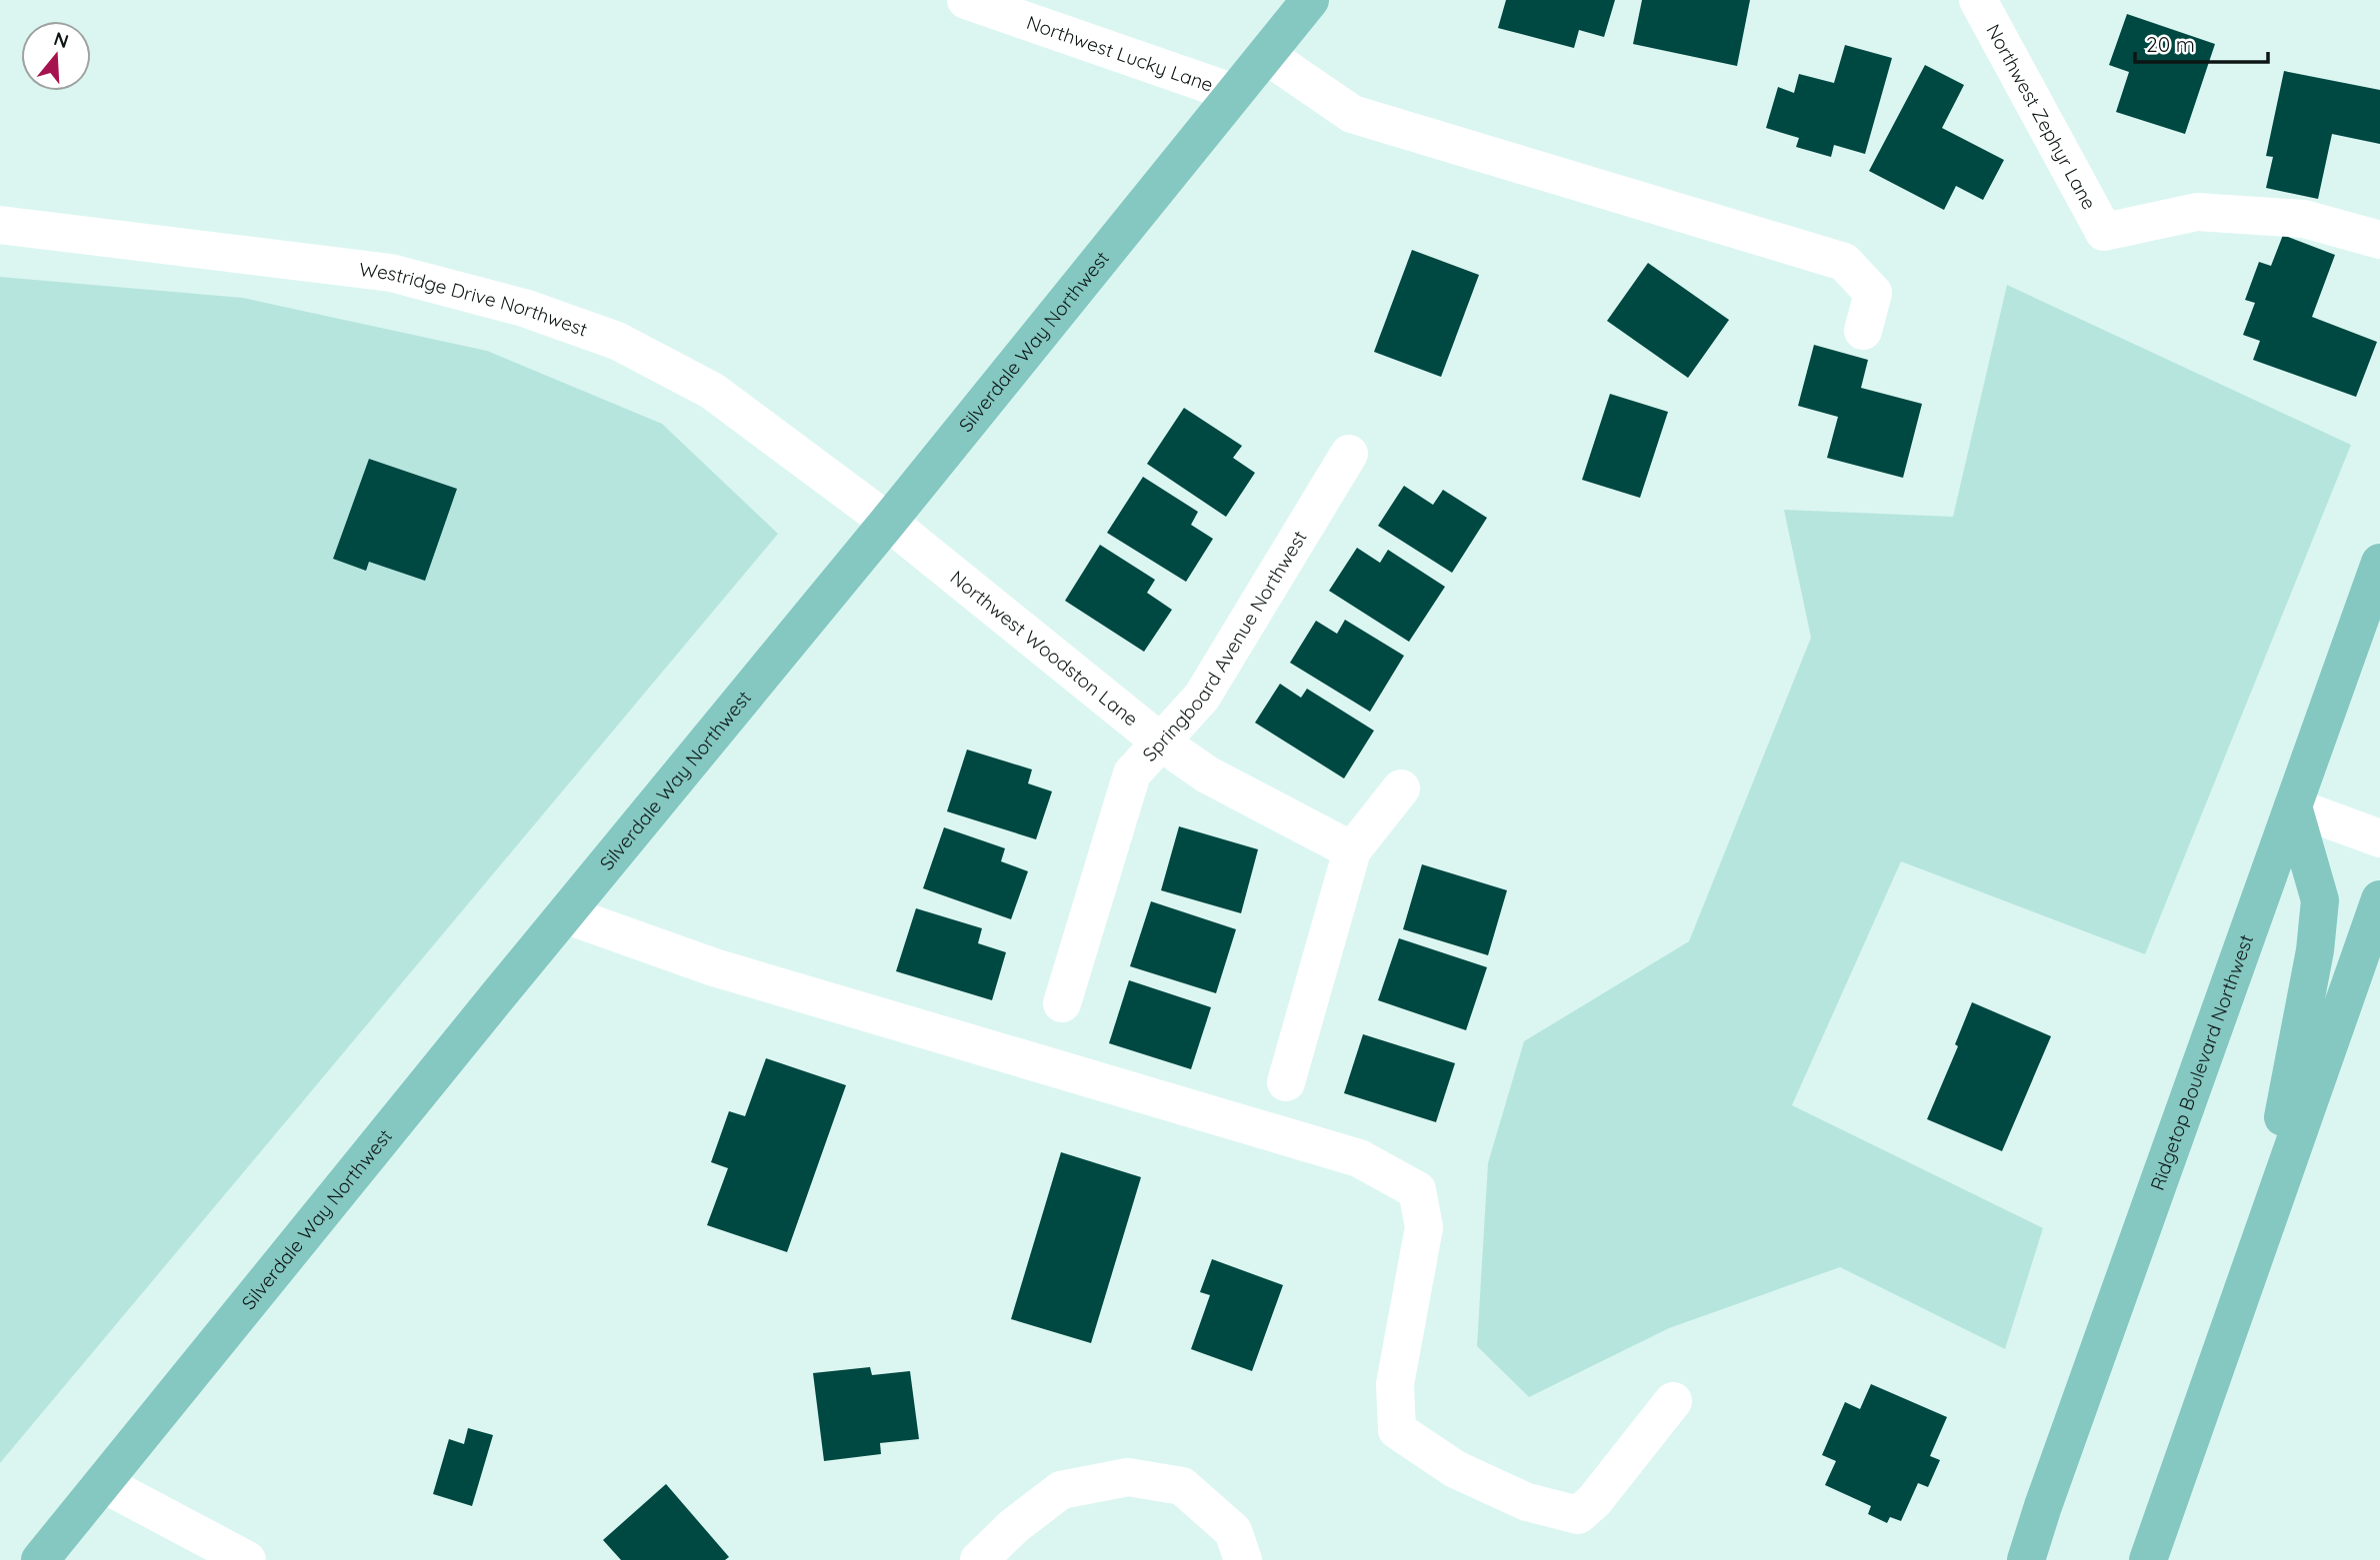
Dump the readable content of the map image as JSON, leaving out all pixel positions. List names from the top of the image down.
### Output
{
  "streets": {
    "main road": ["Silverdale Way Northwest", "Ridgetop Boulevard Northwest"],
    "street": [
      "Northwest Lucky Lane",
      "Northwest Zephyr Lane",
      "Westridge Drive Northwest",
      "Springboard Avenue Northwest",
      "Northwest Woodston Lane"
    ]
  },
  "crossings": [
    ["Northwest Lucky Lane", "Silverdale Way Northwest"],
    ["Westridge Drive Northwest", "Silverdale Way Northwest"],
    ["Westridge Drive Northwest", "Northwest Woodston Lane"],
    ["Silverdale Way Northwest", "Northwest Woodston Lane"],
    ["Springboard Avenue Northwest", "Northwest Woodston Lane"]
  ],
  "scale_bar": "20 m",
  "north": "top"
}
